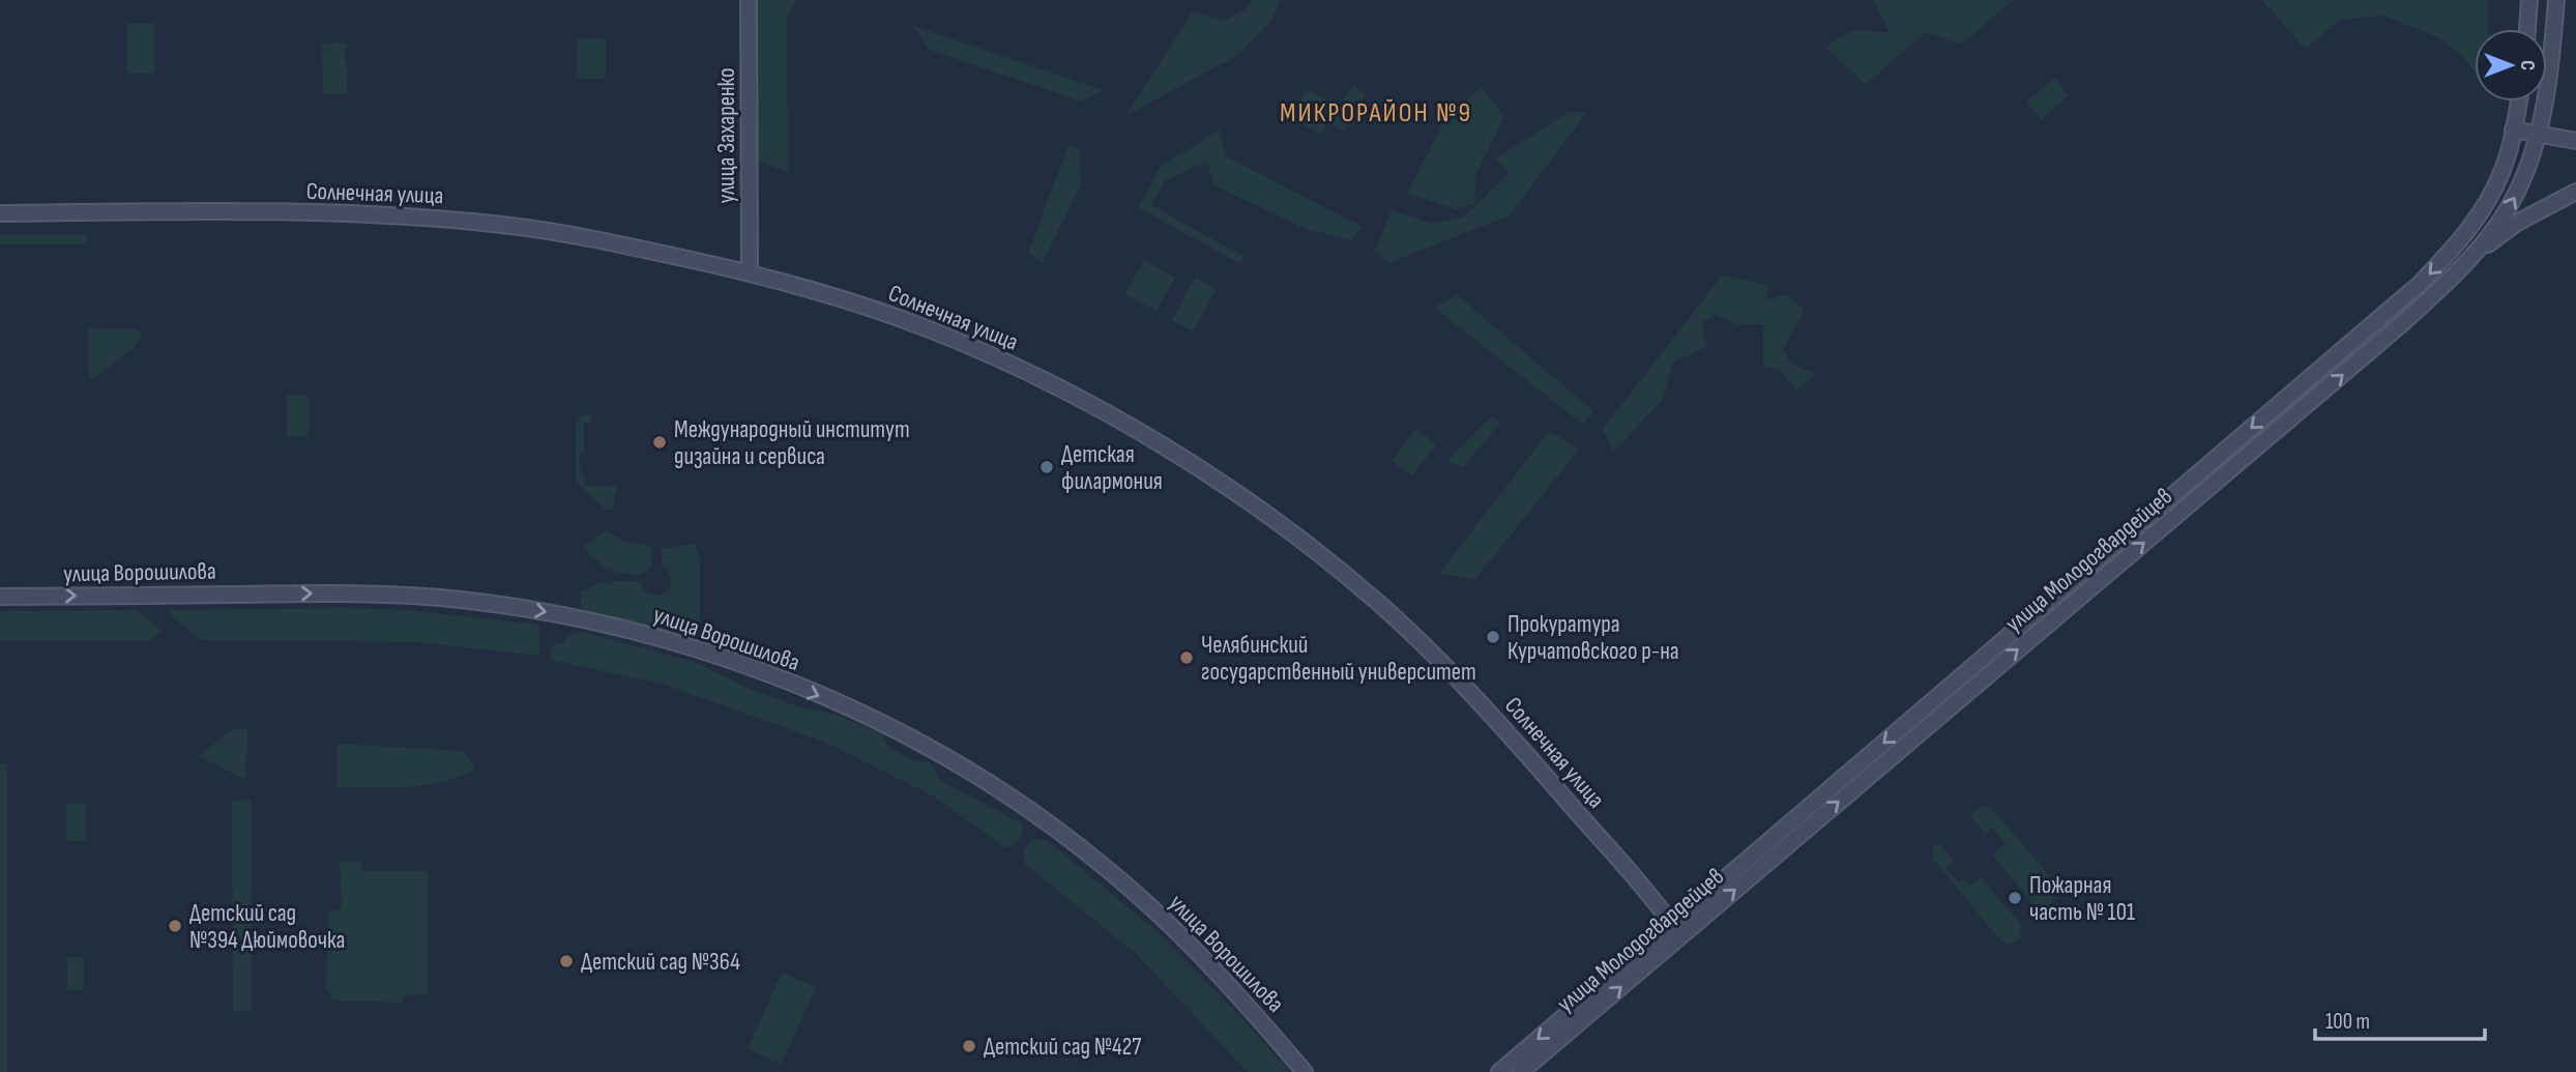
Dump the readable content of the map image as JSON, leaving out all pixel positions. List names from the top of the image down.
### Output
{
  "streets": {
    "street": [
      "улица Захаренко",
      "Солнечная улица",
      "улица Молодогвардейцев",
      "улица Ворошилова"
    ]
  },
  "crossings": [
    ["улица Захаренко", "Солнечная улица"],
    ["Солнечная улица", "улица Молодогвардейцев"]
  ],
  "one_way": ["улица Ворошилова"],
  "districts": ["МИКРОРАЙОН №9"],
  "places": [
    "Международный институт дизайна и сервиса",
    "Детская филармония",
    "Прокуратура Курчатовского р-на",
    "Челябинский государственный университет",
    "Пожарная часть № 101",
    "Детский сад №394 Дюймовочка",
    "Детский сад №364",
    "Детский сад №427"
  ],
  "scale_bar": "100 m",
  "north": "right"
}
